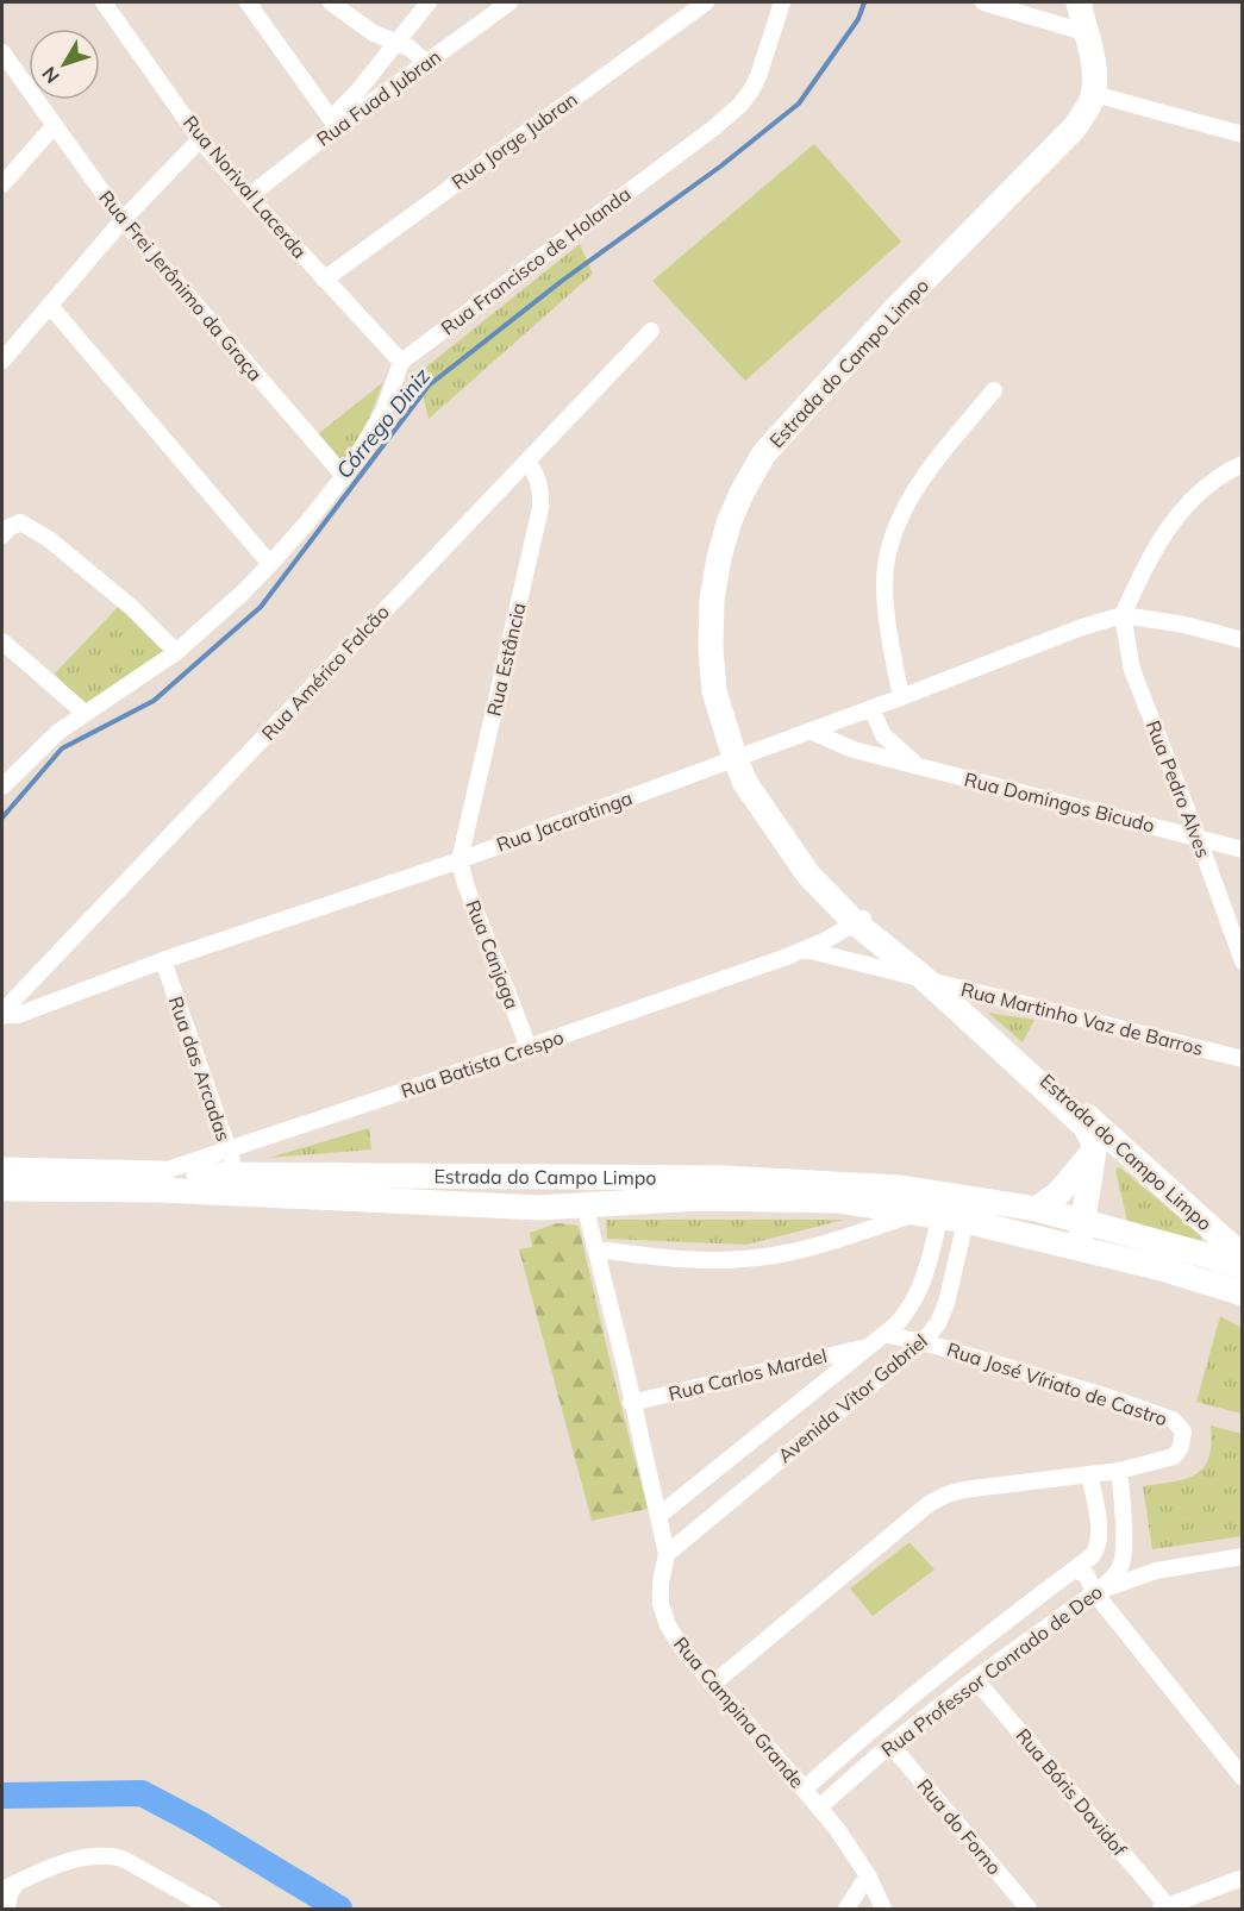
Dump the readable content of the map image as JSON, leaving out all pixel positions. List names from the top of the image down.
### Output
{
  "streets": {
    "main road": ["Estrada do Campo Limpo"],
    "street": [
      "Rua Fuad Jubran",
      "Rua Jorge Jubran",
      "Rua Norival Lacerda",
      "Rua Francisco de Holanda",
      "Rua Frei Jerônimo da Graça",
      "Rua Estância",
      "Rua Américo Falcão",
      "Rua Pedro Alves",
      "Rua Domingos Bicudo",
      "Rua Jacaratinga",
      "Rua Canjaga",
      "Rua Martinho Vaz de Barros",
      "Rua Batista Crespo",
      "Rua das Arcadas",
      "Rua Carlos Mardel",
      "Rua José Víriato de Castro",
      "Avenida Vitor Gabriel",
      "Rua Professor Conrado de Deo",
      "Rua Campina Grande",
      "Rua Bóris Davidof",
      "Rua do Forno"
    ]
  },
  "crossings": [
    ["Rua Fuad Jubran", "Rua Norival Lacerda"],
    ["Rua Jorge Jubran", "Rua Norival Lacerda"],
    ["Rua Norival Lacerda", "Rua Francisco de Holanda"],
    ["Estrada do Campo Limpo", "Rua Jacaratinga"],
    ["Estrada do Campo Limpo", "Rua Martinho Vaz de Barros"],
    ["Estrada do Campo Limpo", "Rua Batista Crespo"],
    ["Estrada do Campo Limpo", "Rua das Arcadas"],
    ["Estrada do Campo Limpo", "Avenida Vitor Gabriel"],
    ["Estrada do Campo Limpo", "Rua Campina Grande"],
    ["Rua Estância", "Rua Américo Falcão"],
    ["Rua Estância", "Rua Jacaratinga"],
    ["Rua Estância", "Rua Canjaga"],
    ["Rua Américo Falcão", "Rua Jacaratinga"],
    ["Rua Pedro Alves", "Rua Domingos Bicudo"],
    ["Rua Pedro Alves", "Rua Jacaratinga"],
    ["Rua Domingos Bicudo", "Rua Jacaratinga"],
    ["Rua Jacaratinga", "Rua Canjaga"],
    ["Rua Jacaratinga", "Rua das Arcadas"],
    ["Rua Canjaga", "Rua Batista Crespo"],
    ["Rua Batista Crespo", "Rua das Arcadas"],
    ["Rua Carlos Mardel", "Avenida Vitor Gabriel"],
    ["Rua Carlos Mardel", "Rua Campina Grande"],
    ["Rua José Víriato de Castro", "Avenida Vitor Gabriel"],
    ["Rua José Víriato de Castro", "Rua Professor Conrado de Deo"],
    ["Avenida Vitor Gabriel", "Rua Campina Grande"],
    ["Rua Professor Conrado de Deo", "Rua Campina Grande"],
    ["Rua Professor Conrado de Deo", "Rua Bóris Davidof"],
    ["Rua Professor Conrado de Deo", "Rua do Forno"]
  ],
  "water": ["Córrego Diniz"],
  "north": "bottom left"
}
